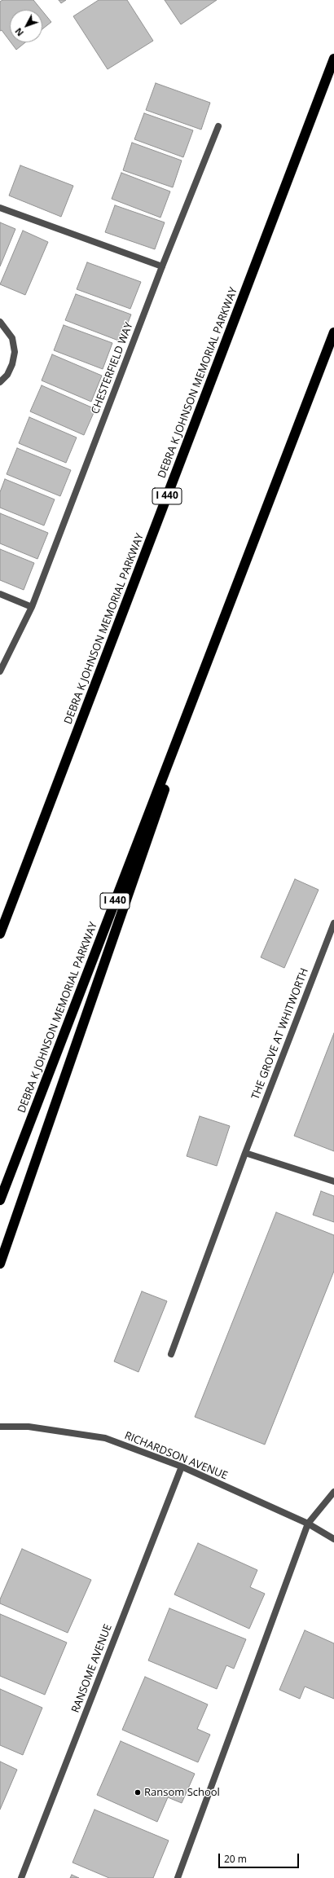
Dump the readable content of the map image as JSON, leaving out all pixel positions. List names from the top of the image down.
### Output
{
  "streets": {
    "highway": ["DEBRA K JOHNSON MEMORIAL PARKWAY", "I 440"],
    "street": [
      "CHESTERFIELD WAY",
      "THE GROVE AT WHITWORTH",
      "RICHARDSON AVENUE",
      "RANSOME AVENUE"
    ]
  },
  "crossings": [
    ["RICHARDSON AVENUE", "RANSOME AVENUE"]
  ],
  "places": ["Ransom School"],
  "scale_bar": "20 m",
  "north": "bottom left"
}
